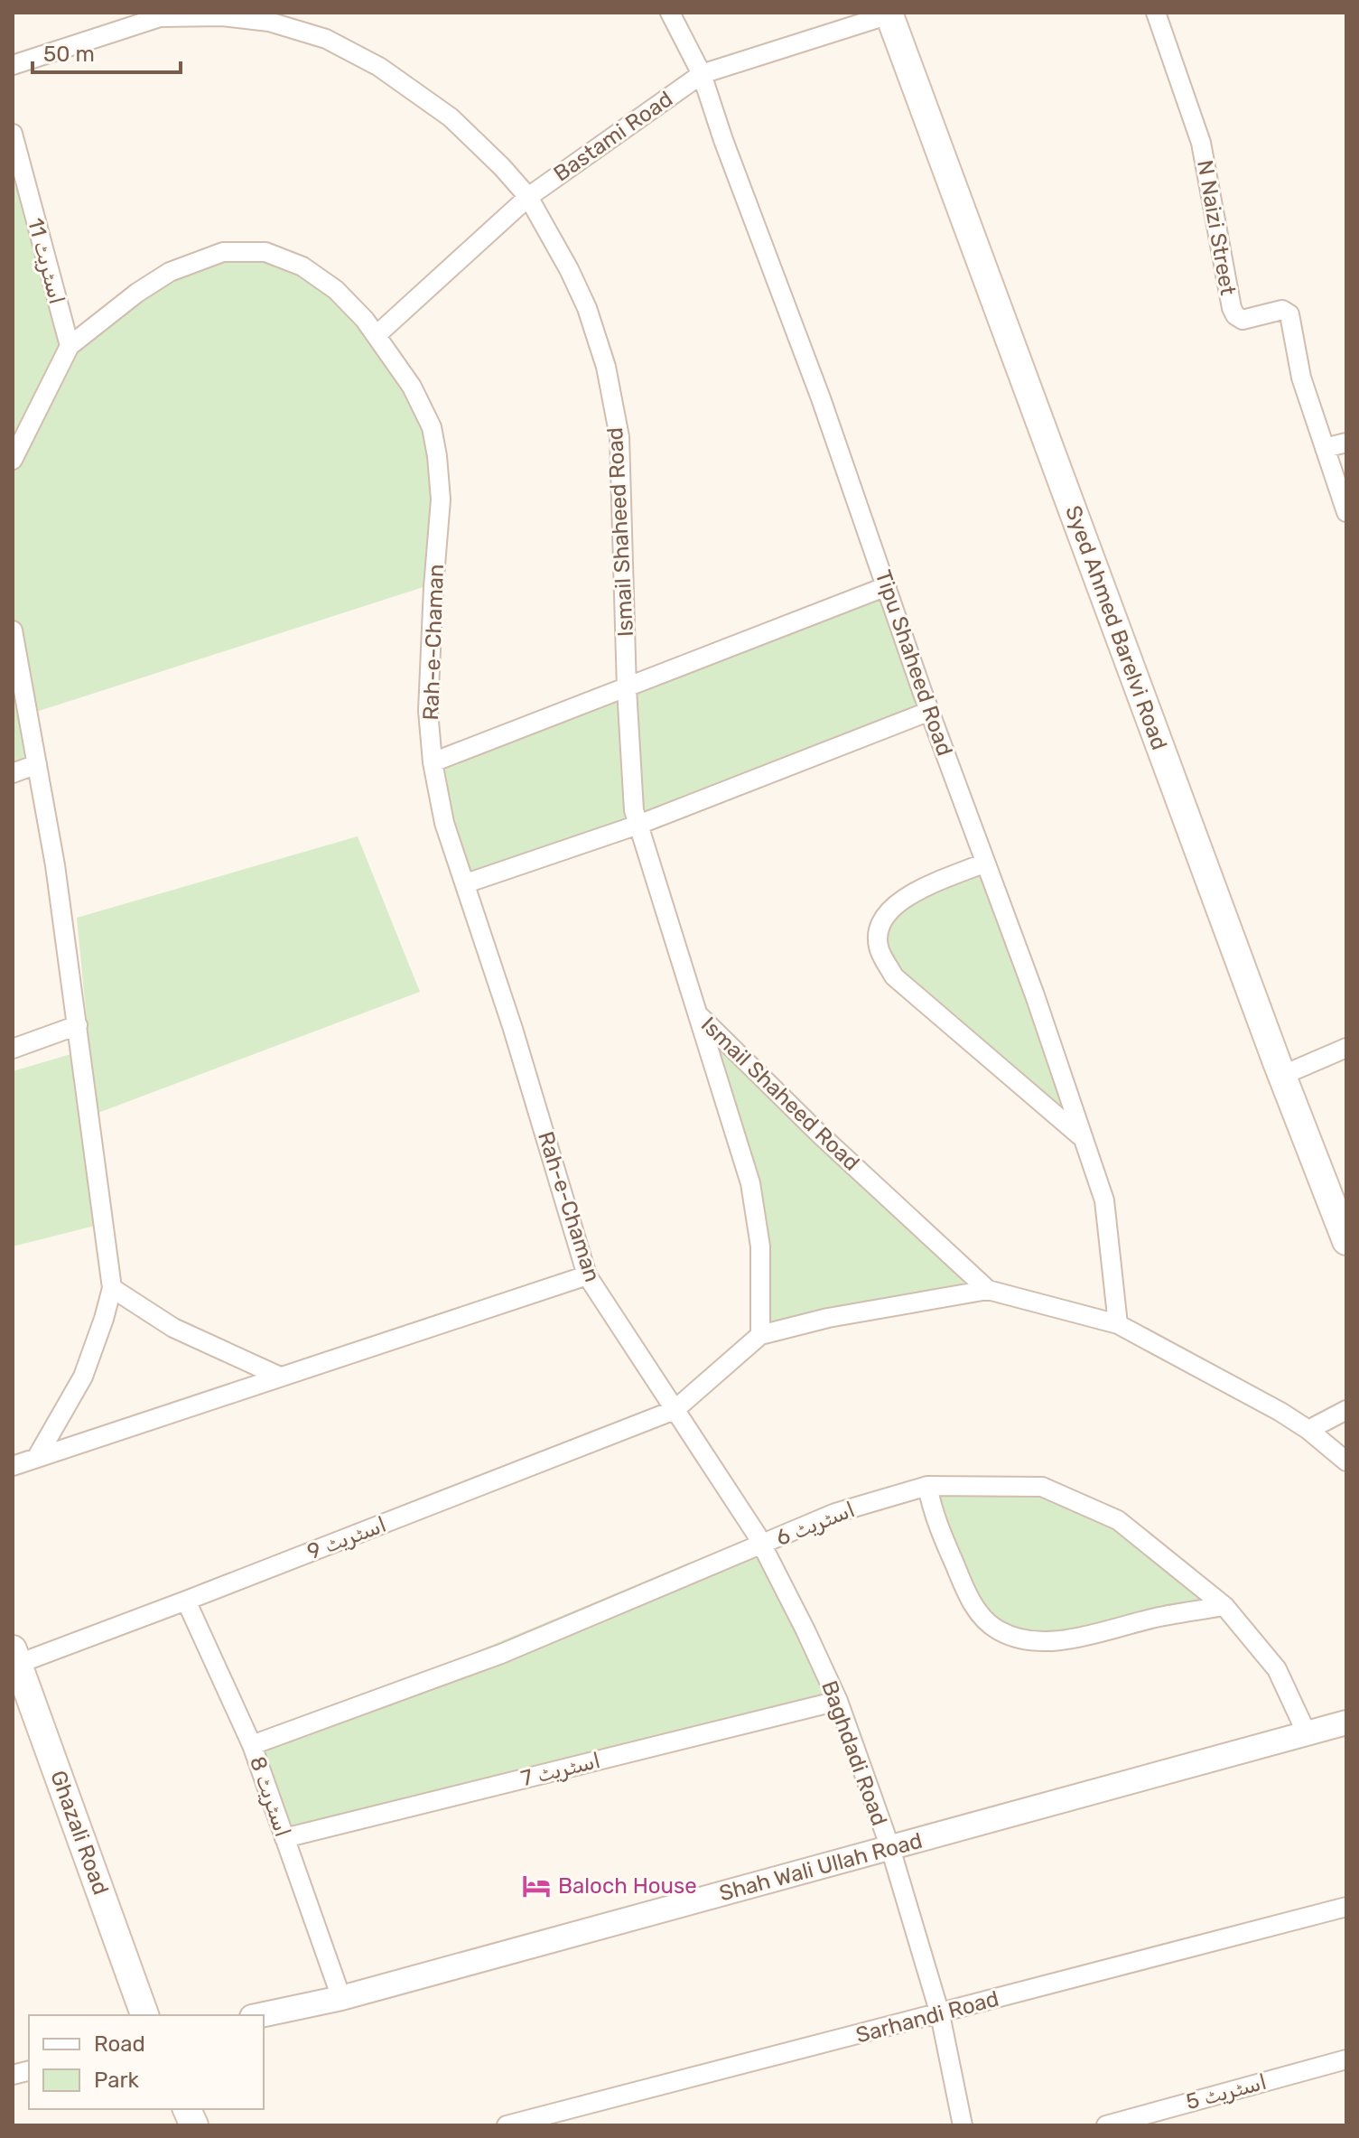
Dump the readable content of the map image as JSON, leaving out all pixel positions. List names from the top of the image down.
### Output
{
  "streets": {
    "main road": ["Syed Ahmed Barelvi Road", "Ghazali Road"],
    "street": [
      "Bastami Road",
      "N Naizi Street",
      "اسٹریٹ 11",
      "Ismail Shaheed Road",
      "Rah-e-Chaman",
      "Tipu Shaheed Road",
      "اسٹریٹ 6",
      "اسٹریٹ 9",
      "Baghdadi Road",
      "اسٹریٹ 7",
      "اسٹریٹ 8",
      "Shah Wali Ullah Road",
      "Sarhandi Road",
      "اسٹریٹ 5"
    ]
  },
  "crossings": [
    ["Bastami Road", "Ismail Shaheed Road"],
    ["Bastami Road", "Syed Ahmed Barelvi Road"],
    ["Bastami Road", "Rah-e-Chaman"],
    ["Bastami Road", "Tipu Shaheed Road"],
    ["اسٹریٹ 11", "Rah-e-Chaman"],
    ["Rah-e-Chaman", "اسٹریٹ 9"],
    ["Rah-e-Chaman", "Baghdadi Road"],
    ["اسٹریٹ 6", "Baghdadi Road"],
    ["اسٹریٹ 6", "اسٹریٹ 8"],
    ["اسٹریٹ 6", "Shah Wali Ullah Road"],
    ["اسٹریٹ 9", "Baghdadi Road"],
    ["اسٹریٹ 9", "اسٹریٹ 8"],
    ["اسٹریٹ 9", "Ghazali Road"],
    ["Baghdadi Road", "اسٹریٹ 7"],
    ["Baghdadi Road", "Shah Wali Ullah Road"],
    ["Baghdadi Road", "Sarhandi Road"],
    ["اسٹریٹ 7", "اسٹریٹ 8"],
    ["اسٹریٹ 8", "Shah Wali Ullah Road"]
  ],
  "places": {
    "hotel": ["Baloch House"]
  },
  "legend": ["Road", "Park"],
  "scale_bar": "50 m"
}
